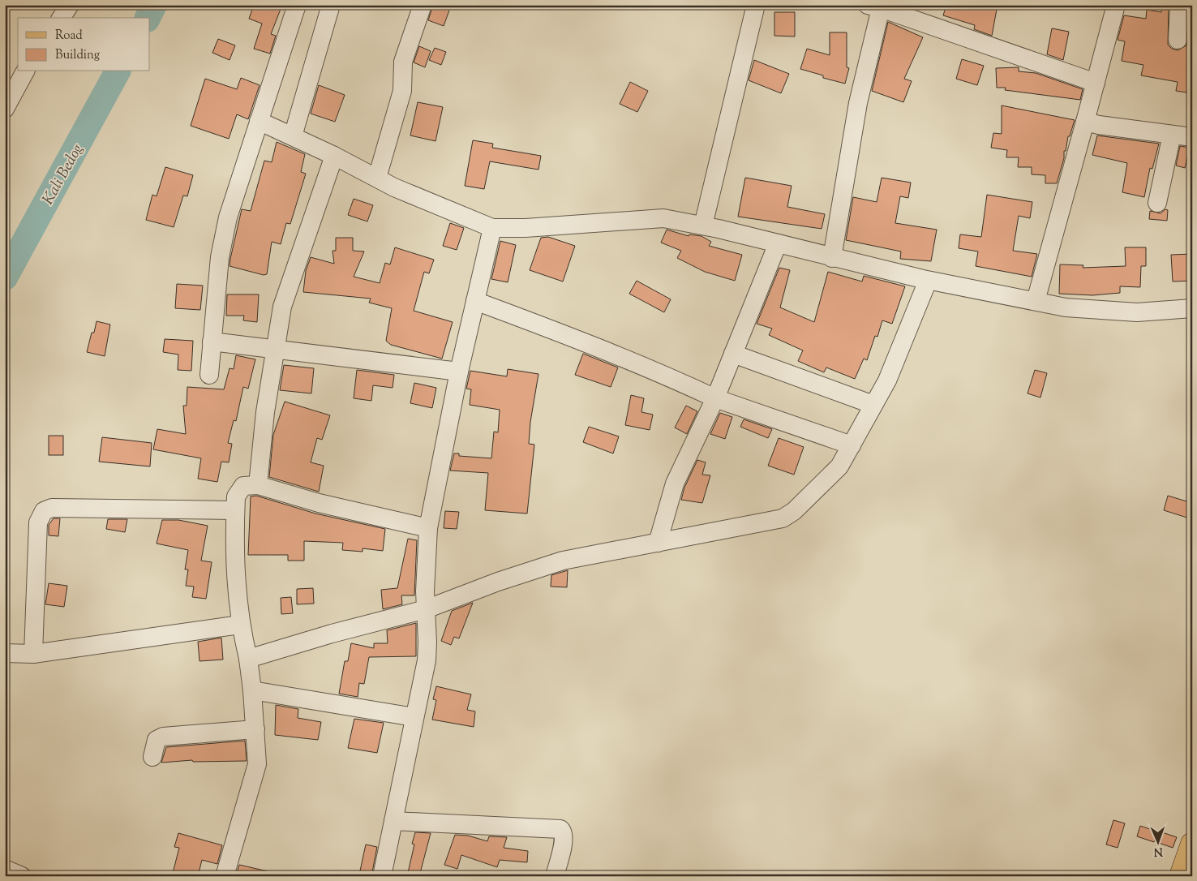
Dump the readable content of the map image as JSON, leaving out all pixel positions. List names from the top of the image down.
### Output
{
  "water": ["Kali Bedog"],
  "legend": ["Road", "Building"],
  "north": "bottom"
}
